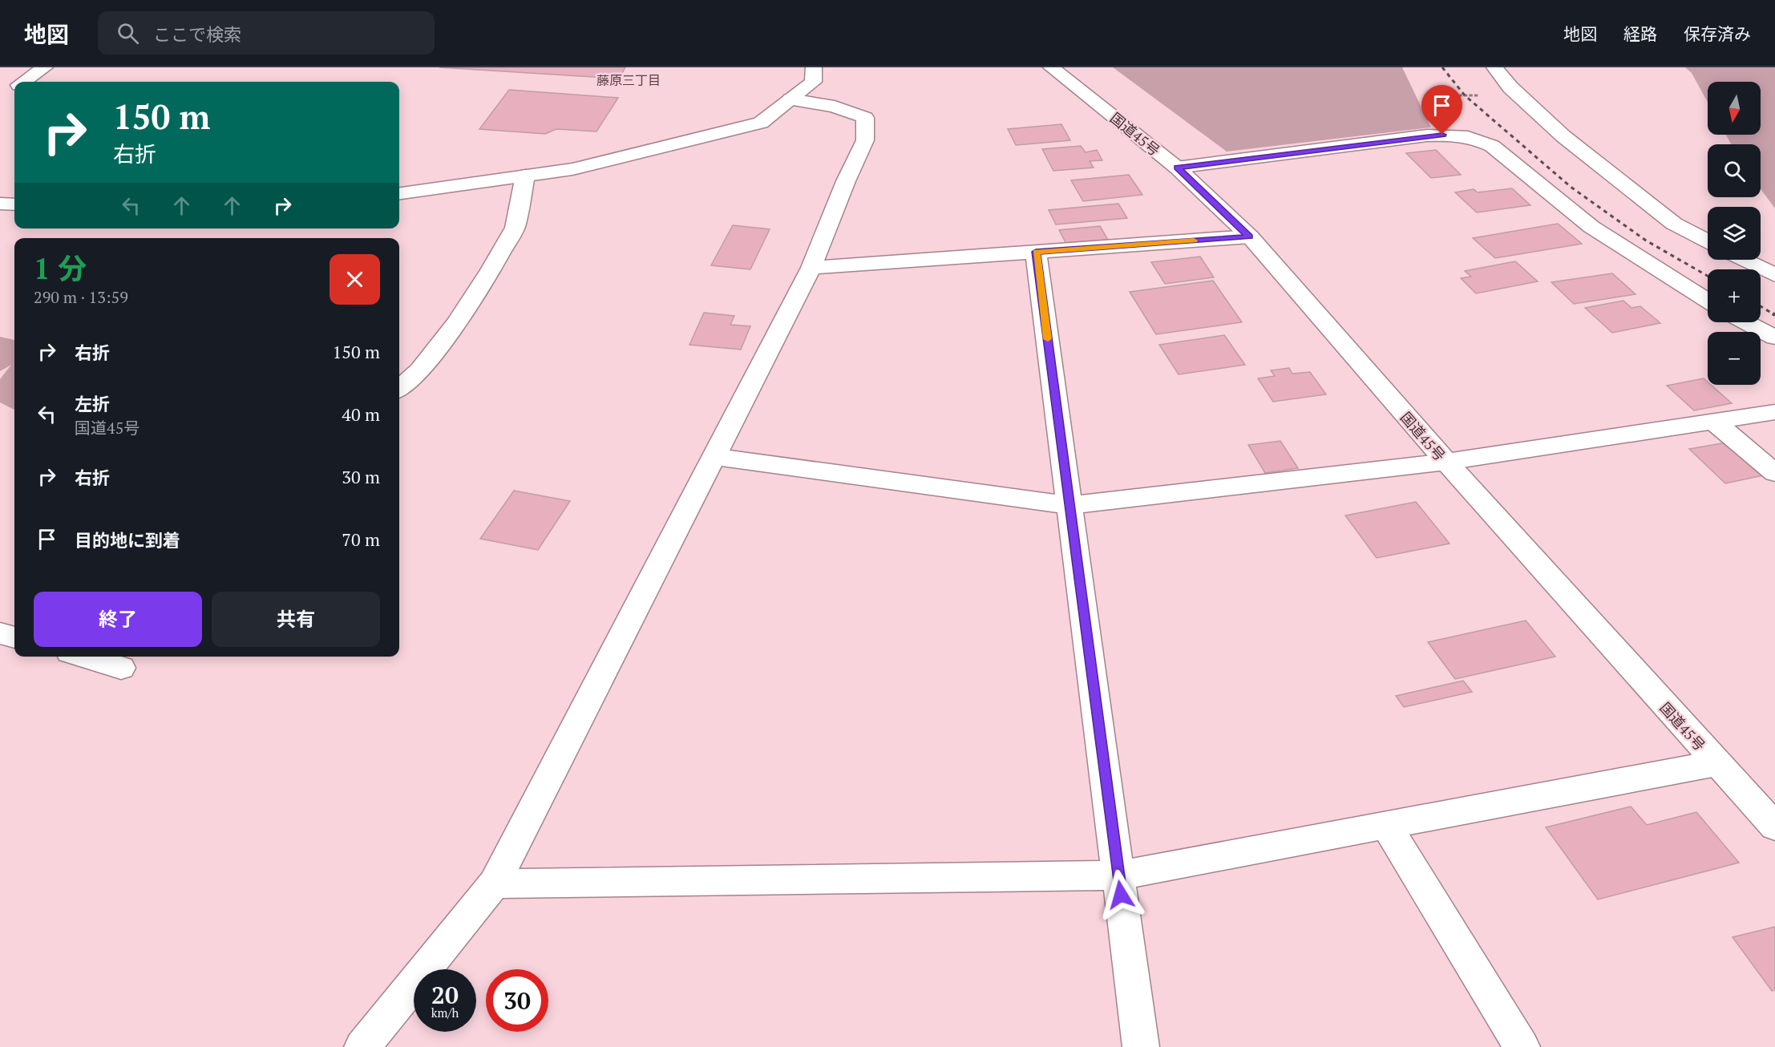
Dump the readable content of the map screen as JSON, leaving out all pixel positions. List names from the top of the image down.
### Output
{
  "streets": {
    "main road": ["国道45号"]
  },
  "districts": ["藤原三丁目"],
  "north": "bottom",
  "page": {
    "header": "地図",
    "search": "ここで検索",
    "nav": ["地図", "経路", "保存済み"],
    "map_buttons": ["+", "−"],
    "turn": ["150 m", "右折"],
    "heading": ["1 分", "290 m · 13:59"],
    "list": [
      {
        "name": "右折",
        "value": "150 m"
      },
      {
        "name": "左折",
        "note": "国道45号",
        "value": "40 m"
      },
      {
        "name": "右折",
        "value": "30 m"
      },
      {
        "name": "目的地に到着",
        "value": "70 m"
      }
    ],
    "buttons": ["終了", "共有"],
    "speed": "20 km/h",
    "limit": "30"
  }
}
